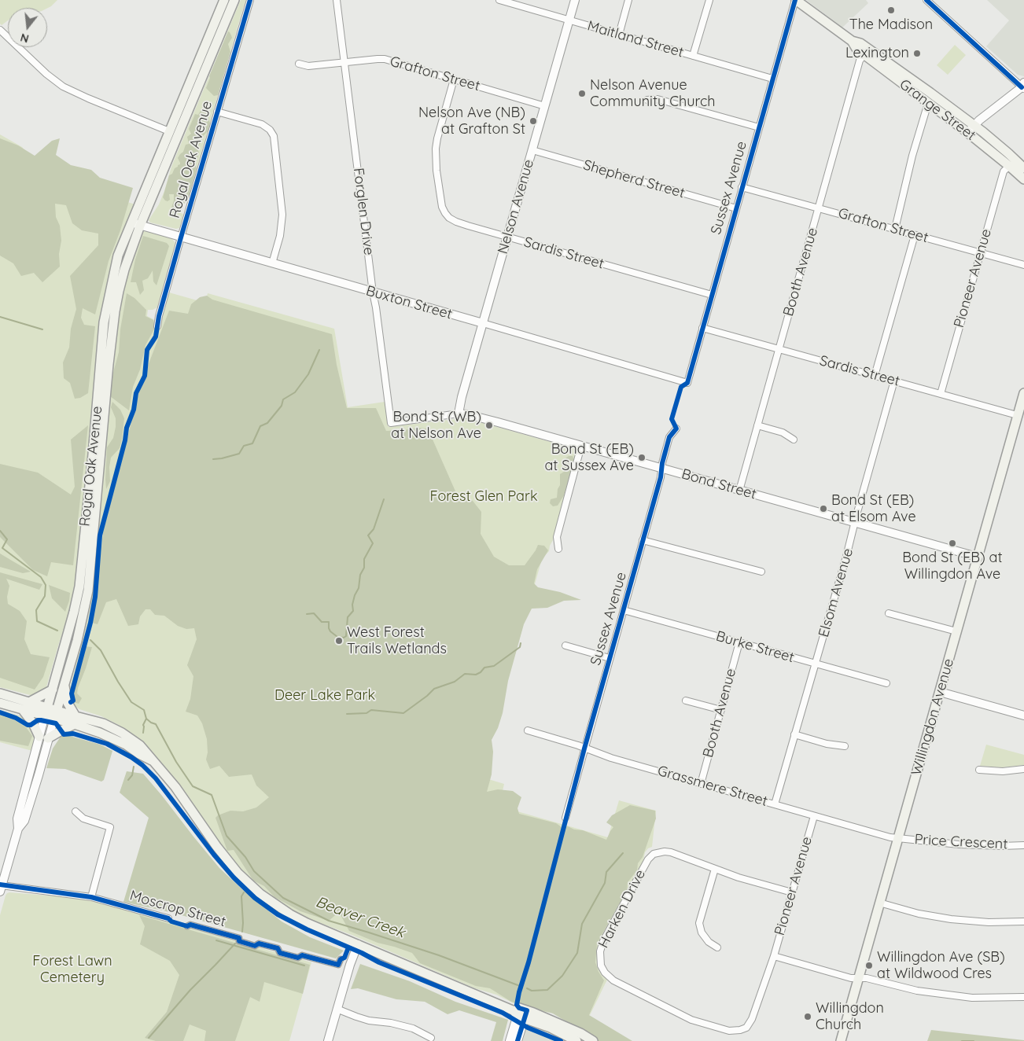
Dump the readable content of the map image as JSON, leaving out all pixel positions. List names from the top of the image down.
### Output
{
  "streets": {
    "main road": ["Grange Street", "Royal Oak Avenue", "Willingdon Avenue"],
    "street": [
      "Maitland Street",
      "Grafton Street",
      "Shepherd Street",
      "Sussex Avenue",
      "Nelson Avenue",
      "Forglen Drive",
      "Sardis Street",
      "Booth Avenue",
      "Pioneer Avenue",
      "Buxton Street",
      "Bond Street",
      "Elsom Avenue",
      "Burke Street",
      "Grassmere Street",
      "Price Crescent",
      "Moscrop Street",
      "Harken Drive"
    ]
  },
  "crossings": [
    ["Maitland Street", "Sussex Avenue"],
    ["Maitland Street", "Nelson Avenue"],
    ["Grafton Street", "Sussex Avenue"],
    ["Grafton Street", "Nelson Avenue"],
    ["Grafton Street", "Forglen Drive"],
    ["Grafton Street", "Sardis Street"],
    ["Grafton Street", "Booth Avenue"],
    ["Grafton Street", "Pioneer Avenue"],
    ["Grange Street", "Sussex Avenue"],
    ["Grange Street", "Booth Avenue"],
    ["Grange Street", "Pioneer Avenue"],
    ["Royal Oak Avenue", "Buxton Street"],
    ["Royal Oak Avenue", "Moscrop Street"],
    ["Shepherd Street", "Sussex Avenue"],
    ["Shepherd Street", "Nelson Avenue"],
    ["Sussex Avenue", "Sardis Street"],
    ["Sussex Avenue", "Buxton Street"],
    ["Sussex Avenue", "Bond Street"],
    ["Sussex Avenue", "Burke Street"],
    ["Sussex Avenue", "Grassmere Street"],
    ["Nelson Avenue", "Sardis Street"],
    ["Nelson Avenue", "Buxton Street"],
    ["Nelson Avenue", "Bond Street"],
    ["Forglen Drive", "Buxton Street"],
    ["Forglen Drive", "Bond Street"],
    ["Sardis Street", "Booth Avenue"],
    ["Sardis Street", "Pioneer Avenue"],
    ["Sardis Street", "Elsom Avenue"],
    ["Sardis Street", "Willingdon Avenue"],
    ["Booth Avenue", "Bond Street"],
    ["Booth Avenue", "Burke Street"],
    ["Booth Avenue", "Grassmere Street"],
    ["Pioneer Avenue", "Grassmere Street"],
    ["Pioneer Avenue", "Harken Drive"],
    ["Bond Street", "Elsom Avenue"],
    ["Bond Street", "Willingdon Avenue"],
    ["Elsom Avenue", "Burke Street"],
    ["Elsom Avenue", "Grassmere Street"],
    ["Willingdon Avenue", "Grassmere Street"],
    ["Willingdon Avenue", "Price Crescent"],
    ["Grassmere Street", "Price Crescent"]
  ],
  "water": ["Beaver Creek"],
  "parks": ["Forest Glen Park", "Deer Lake Park", "Forest Lawn Cemetery"],
  "places": [
    "The Madison",
    "Lexington",
    "Nelson Avenue Community Church",
    "Nelson Ave (NB) at Grafton St",
    "Bond St (WB) at Nelson Ave",
    "Bond St (EB) at Sussex Ave",
    "Bond St (EB) at Elsom Ave",
    "Bond St (EB) at Willingdon Ave",
    "West Forest Trails Wetlands",
    "Willingdon Ave (SB) at Wildwood Cres",
    "Willingdon Church"
  ],
  "north": "bottom"
}
